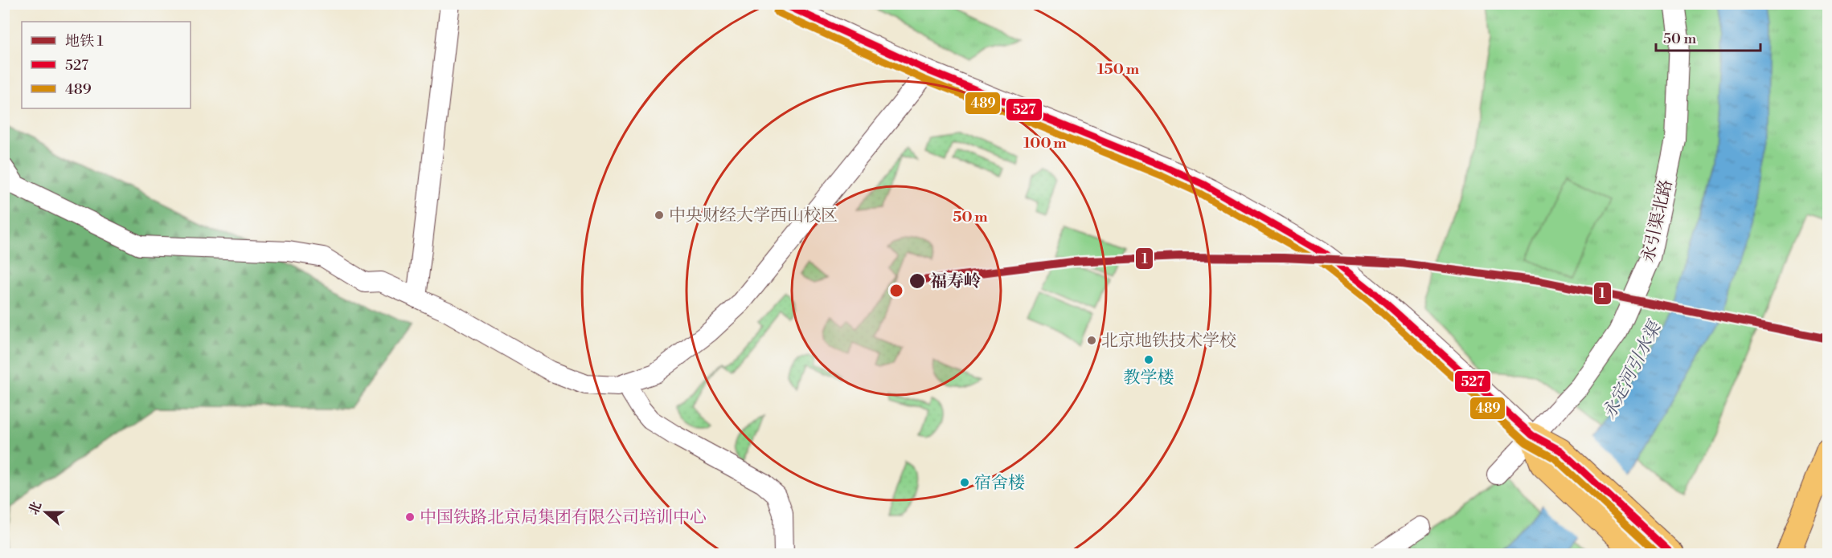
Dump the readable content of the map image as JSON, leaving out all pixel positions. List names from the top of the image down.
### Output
{
  "streets": {
    "street": ["永引渠北路"]
  },
  "water": ["永定河引水渠"],
  "places": [
    "中央财经大学西山校区",
    "福寿岭",
    "北京地铁技术学校",
    "教学楼",
    "宿舍楼",
    "中国铁路北京局集团有限公司培训中心"
  ],
  "lines": ["transit line 527", "transit line 489", "metro line 1"],
  "legend": ["地铁 1", "527", "489"],
  "scale_bar": "50 m",
  "north": "left",
  "rings": ["150 m", "100 m", "50 m"]
}
